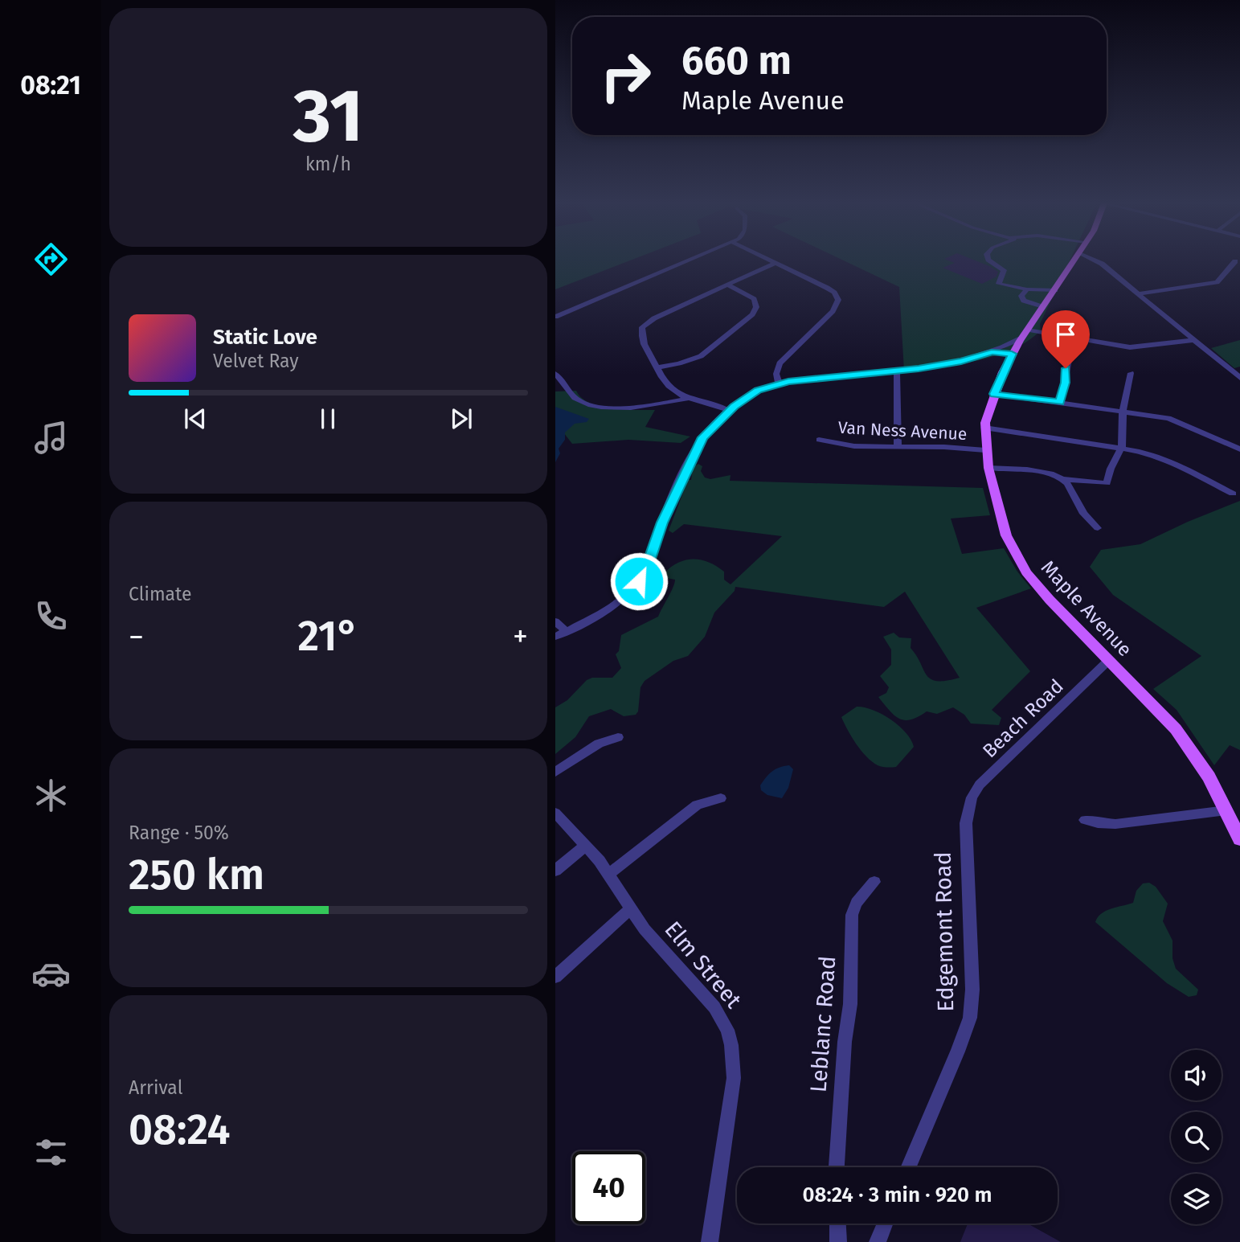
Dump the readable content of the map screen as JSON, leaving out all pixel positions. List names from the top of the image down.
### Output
{
  "streets": {
    "main road": ["Maple Avenue"],
    "street": [
      "Van Ness Avenue",
      "Beach Road",
      "Edgemont Road",
      "Elm Street",
      "Leblanc Road"
    ]
  },
  "crossings": [
    ["Van Ness Avenue", "Maple Avenue"],
    ["Maple Avenue", "Beach Road"],
    ["Beach Road", "Edgemont Road"]
  ],
  "page": {
    "tabs": "08:21",
    "tile": [
      ["31", "km/h"],
      "Climate",
      ["Range · 50%", "250 km"],
      ["Arrival", "08:24"]
    ],
    "turn": ["660 m", "Maple Avenue"],
    "song": ["Static Love", "Velvet Ray"],
    "heat": ["−", "21°", "+"],
    "limit": "40",
    "trip": "08:24 · 3 min · 920 m"
  }
}
